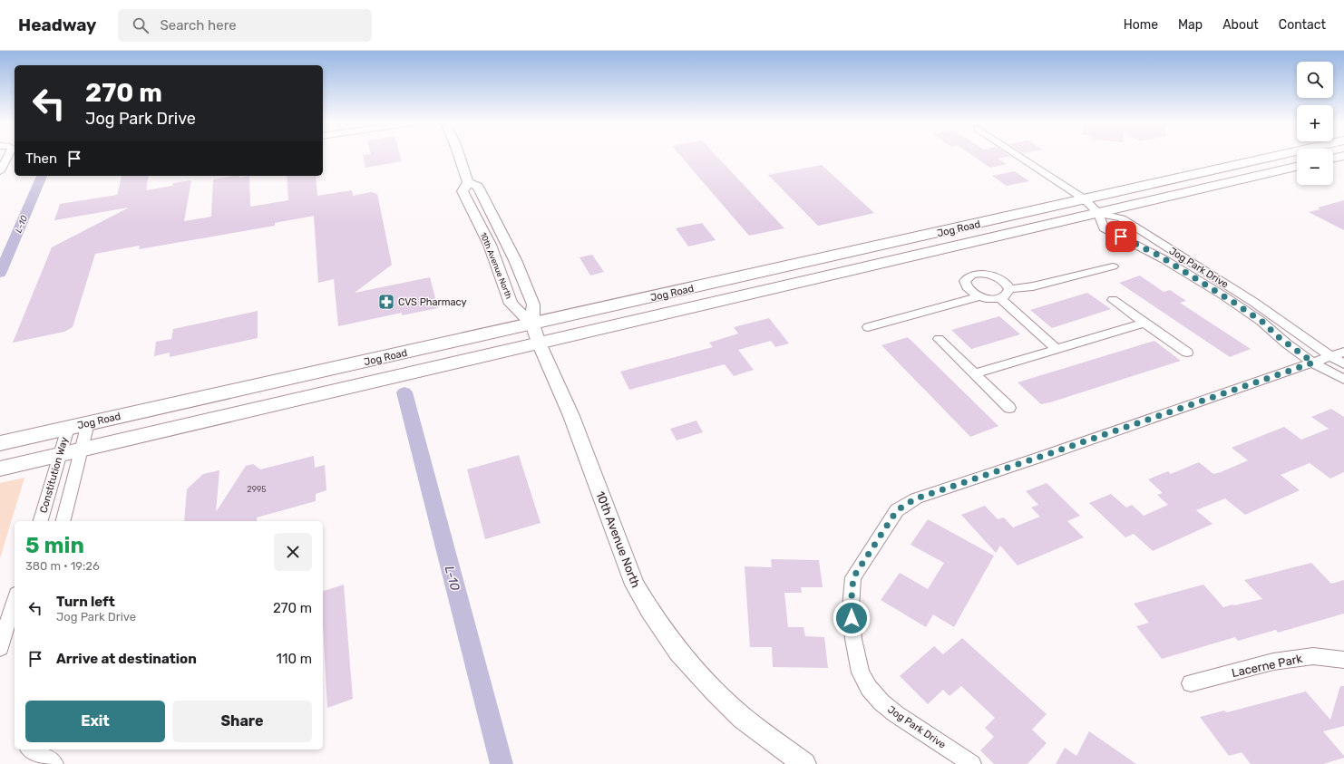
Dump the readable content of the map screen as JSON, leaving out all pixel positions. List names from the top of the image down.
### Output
{
  "streets": {
    "main road": ["Jog Road"],
    "street": [
      "10th Avenue North",
      "Jog Park Drive",
      "Constitution Way",
      "Lacerne Park"
    ]
  },
  "crossings": [
    ["Jog Road", "10th Avenue North"],
    ["Jog Road", "Jog Park Drive"],
    ["Jog Road", "Constitution Way"]
  ],
  "water": ["L-10"],
  "places": {
    "pharmacy": ["CVS Pharmacy"]
  },
  "house_numbers": ["2995"],
  "page": {
    "header": "Headway",
    "search": "Search here",
    "nav": [
      "Home",
      "Map",
      "About",
      "Contact"
    ],
    "map_buttons": ["+", "−"],
    "turn": ["270 m", "Jog Park Drive"],
    "then": "Then",
    "heading": ["5 min", "380 m · 19:26"],
    "list": [
      {
        "name": "Turn left",
        "note": "Jog Park Drive",
        "value": "270 m"
      },
      {
        "name": "Arrive at destination",
        "value": "110 m"
      }
    ],
    "buttons": ["Exit", "Share"]
  }
}
